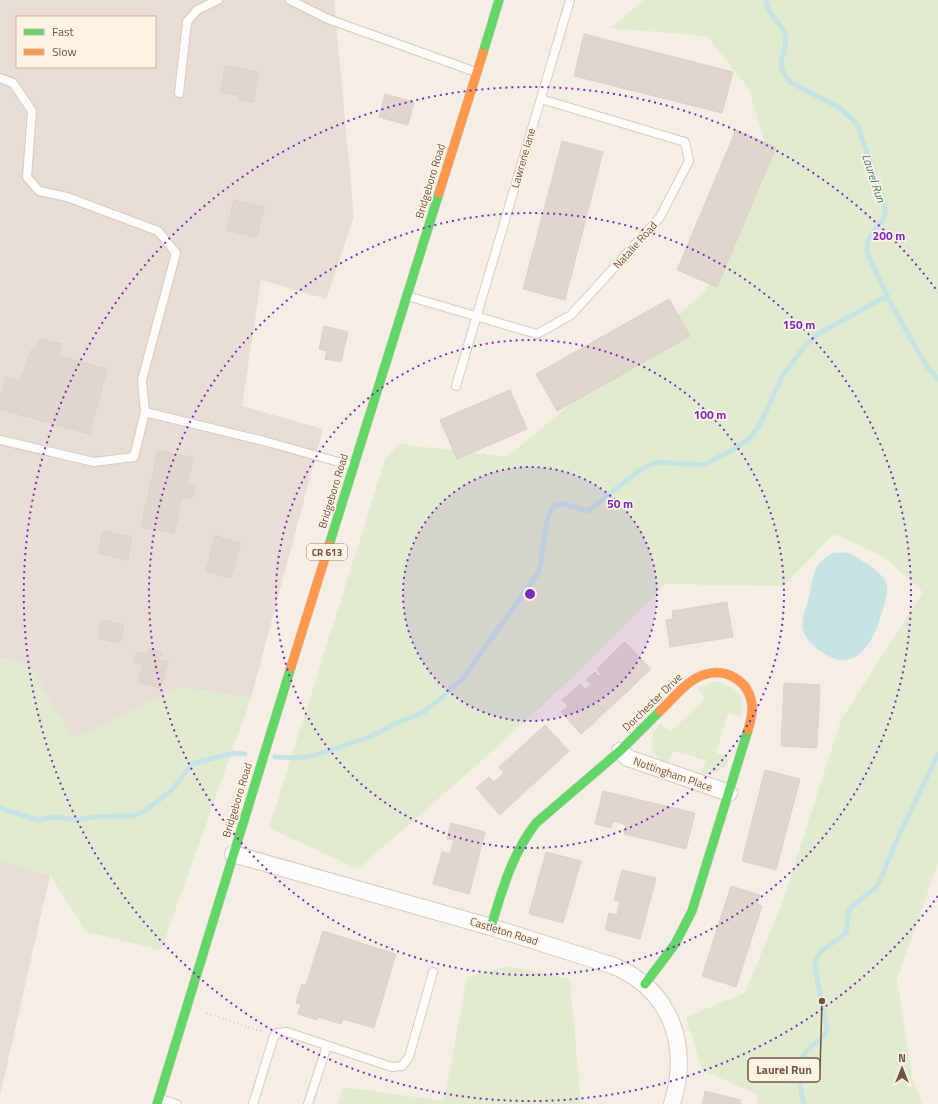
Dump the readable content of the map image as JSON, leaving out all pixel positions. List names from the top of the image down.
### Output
{
  "streets": {
    "main road": ["Bridgeboro Road", "CR 613", "Dorchester Drive"],
    "street": ["Nottingham Place", "Castleton Road"],
    "lane": ["Lawrene lane", "Natalie Road"]
  },
  "crossings": [
    ["Lawrene lane", "Natalie Road"],
    ["Bridgeboro Road", "Natalie Road"],
    ["Bridgeboro Road", "Castleton Road"],
    ["Dorchester Drive", "Nottingham Place"],
    ["Dorchester Drive", "Castleton Road"]
  ],
  "water": ["Laurel Run"],
  "places": ["Laurel Run"],
  "legend": ["Fast", "Slow"],
  "north": "top",
  "rings": [
    "200 m",
    "150 m",
    "100 m",
    "50 m"
  ]
}
